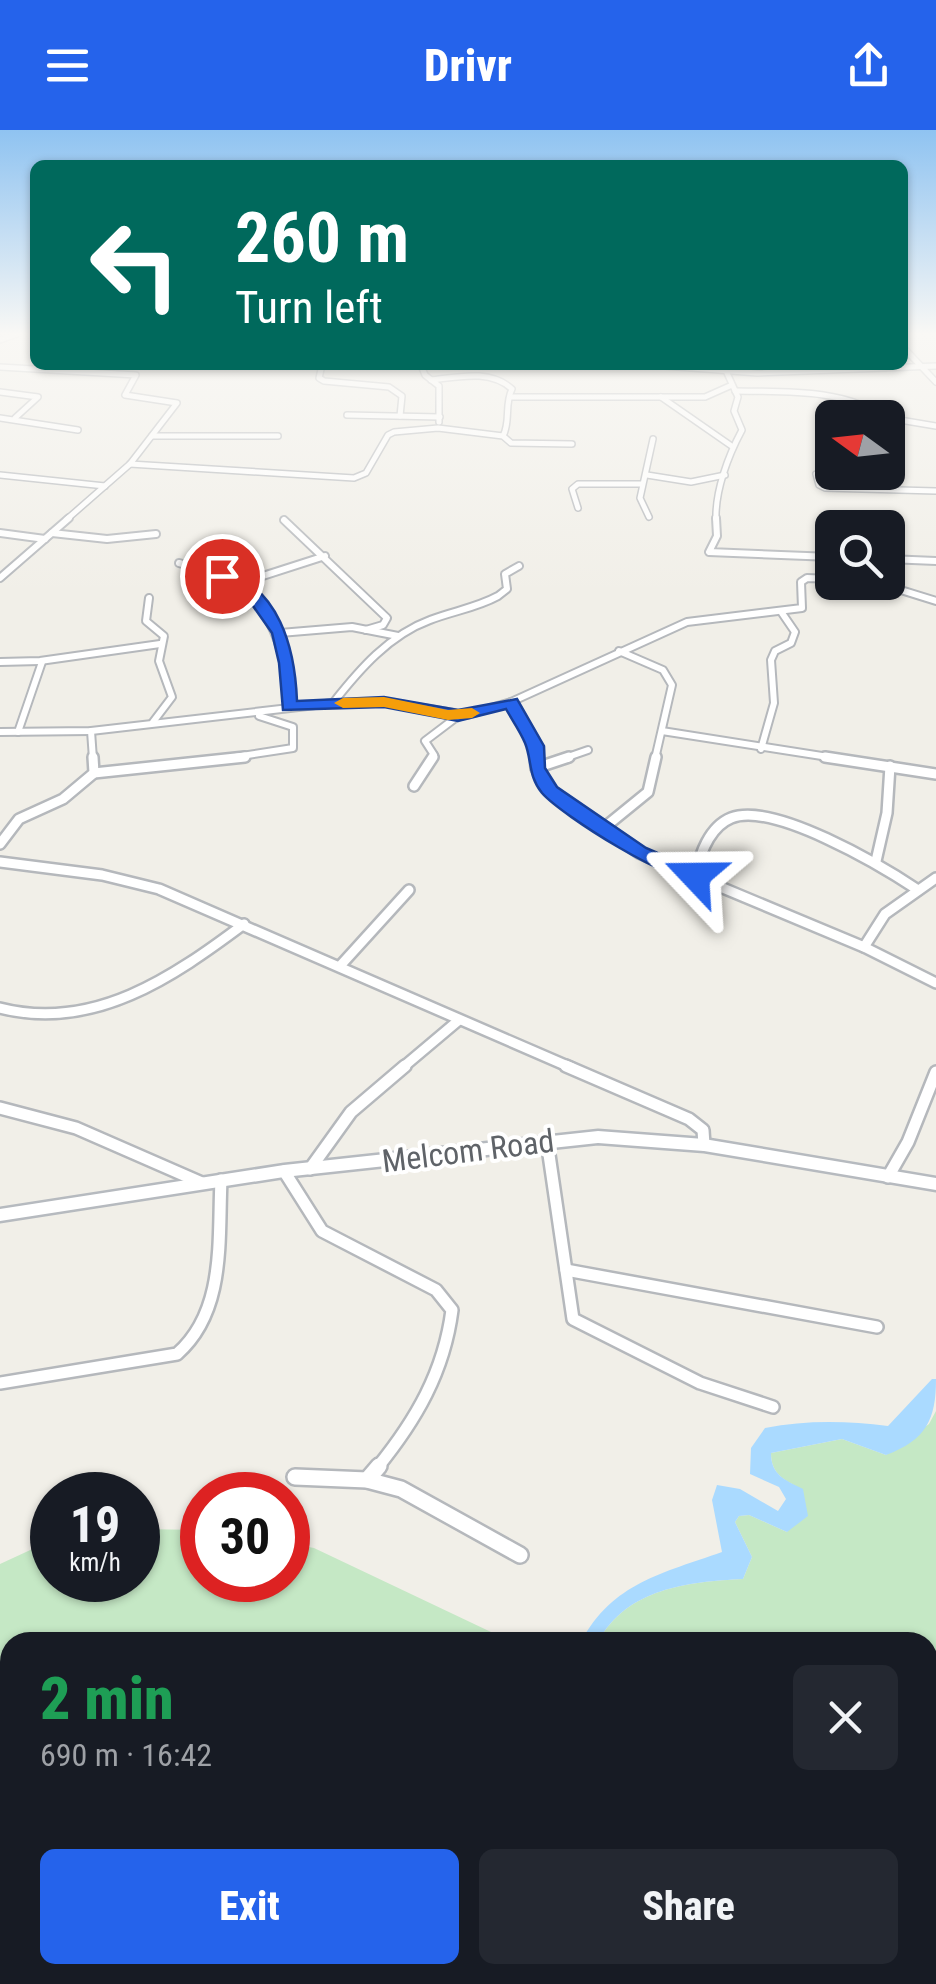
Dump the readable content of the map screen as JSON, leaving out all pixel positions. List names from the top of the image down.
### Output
{
  "streets": {
    "main road": ["Melcom Road"]
  },
  "north": "left",
  "page": {
    "header": "Drivr",
    "turn": ["260 m", "Turn left"],
    "speed": "19 km/h",
    "limit": "30",
    "heading": ["2 min", "690 m · 16:42"],
    "buttons": ["Exit", "Share"]
  }
}
